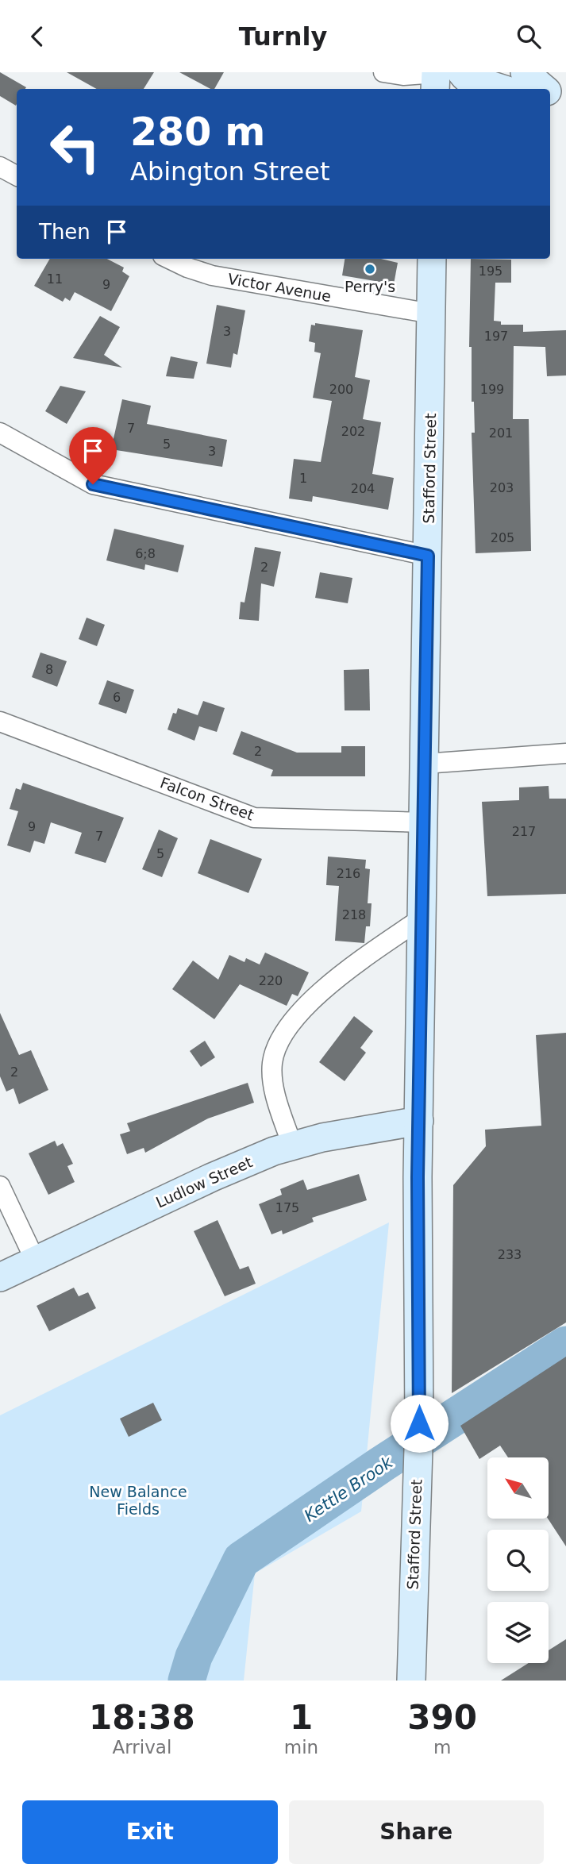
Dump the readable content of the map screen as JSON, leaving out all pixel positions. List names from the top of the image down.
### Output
{
  "streets": {
    "main road": ["Stafford Street", "Ludlow Street"],
    "street": ["Victor Avenue", "Falcon Street"]
  },
  "crossings": [
    ["Victor Avenue", "Stafford Street"],
    ["Stafford Street", "Falcon Street"],
    ["Stafford Street", "Ludlow Street"]
  ],
  "water": ["Kettle Brook"],
  "parks": ["New Balance Fields"],
  "places": ["Perry's"],
  "house_numbers": [
    "195",
    "11",
    "9",
    "3",
    "197",
    "200",
    "199",
    "7",
    "202",
    "201",
    "5",
    "3",
    "1",
    "203",
    "204",
    "205",
    "6;8",
    "2",
    "8",
    "6",
    "2",
    "9",
    "217",
    "7",
    "5",
    "216",
    "218",
    "220",
    "2",
    "175",
    "233"
  ],
  "north": "top left",
  "page": {
    "header": "Turnly",
    "turn": ["280 m", "Abington Street"],
    "then": "Then",
    "eta": [
      "18:38",
      "Arrival",
      "1",
      "min",
      "390",
      "m"
    ],
    "buttons": ["Exit", "Share"]
  }
}
